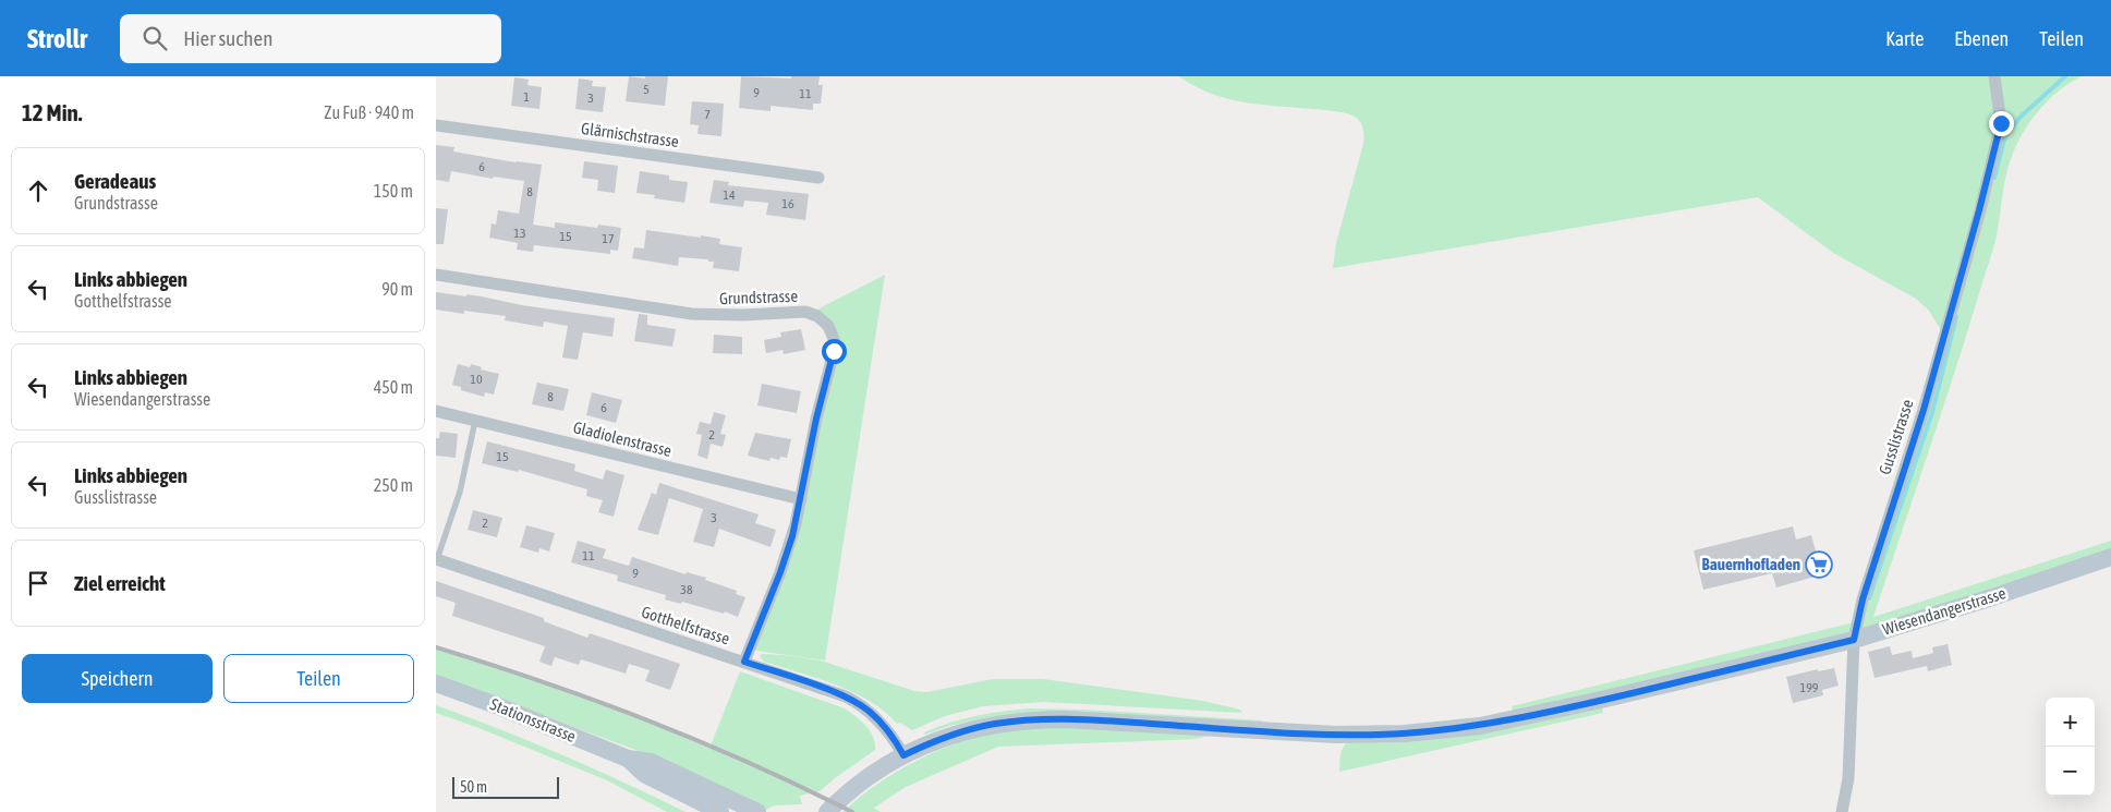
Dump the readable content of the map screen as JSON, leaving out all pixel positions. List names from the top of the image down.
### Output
{
  "streets": {
    "main road": ["Wiesendangerstrasse", "Stationsstrasse"],
    "street": [
      "Glärnischstrasse",
      "Grundstrasse",
      "Gusslistrasse",
      "Gladiolenstrasse",
      "Gotthelfstrasse"
    ]
  },
  "crossings": [
    ["Grundstrasse", "Gladiolenstrasse"],
    ["Grundstrasse", "Gotthelfstrasse"],
    ["Gusslistrasse", "Wiesendangerstrasse"],
    ["Wiesendangerstrasse", "Gotthelfstrasse"]
  ],
  "places": {
    "supermarket": ["Bauernhofladen"]
  },
  "house_numbers": [
    "5",
    "9",
    "11",
    "1",
    "3",
    "7",
    "6",
    "8",
    "14",
    "16",
    "13",
    "15",
    "17",
    "10",
    "8",
    "6",
    "2",
    "15",
    "3",
    "2",
    "11",
    "9",
    "38",
    "199"
  ],
  "scale_bar": "50 m",
  "page": {
    "header": "Strollr",
    "search": "Hier suchen",
    "nav": ["Karte", "Ebenen", "Teilen"],
    "heading": ["12 Min.", "Zu Fuß · 940 m"],
    "list": [
      ["Geradeaus", "Grundstrasse", "150 m"],
      ["Links abbiegen", "Gotthelfstrasse", "90 m"],
      ["Links abbiegen", "Wiesendangerstrasse", "450 m"],
      ["Links abbiegen", "Gusslistrasse", "250 m"],
      "Ziel erreicht"
    ],
    "buttons": ["Speichern", "Teilen"],
    "map_buttons": ["+", "−"],
    "scale": "50 m"
  }
}
